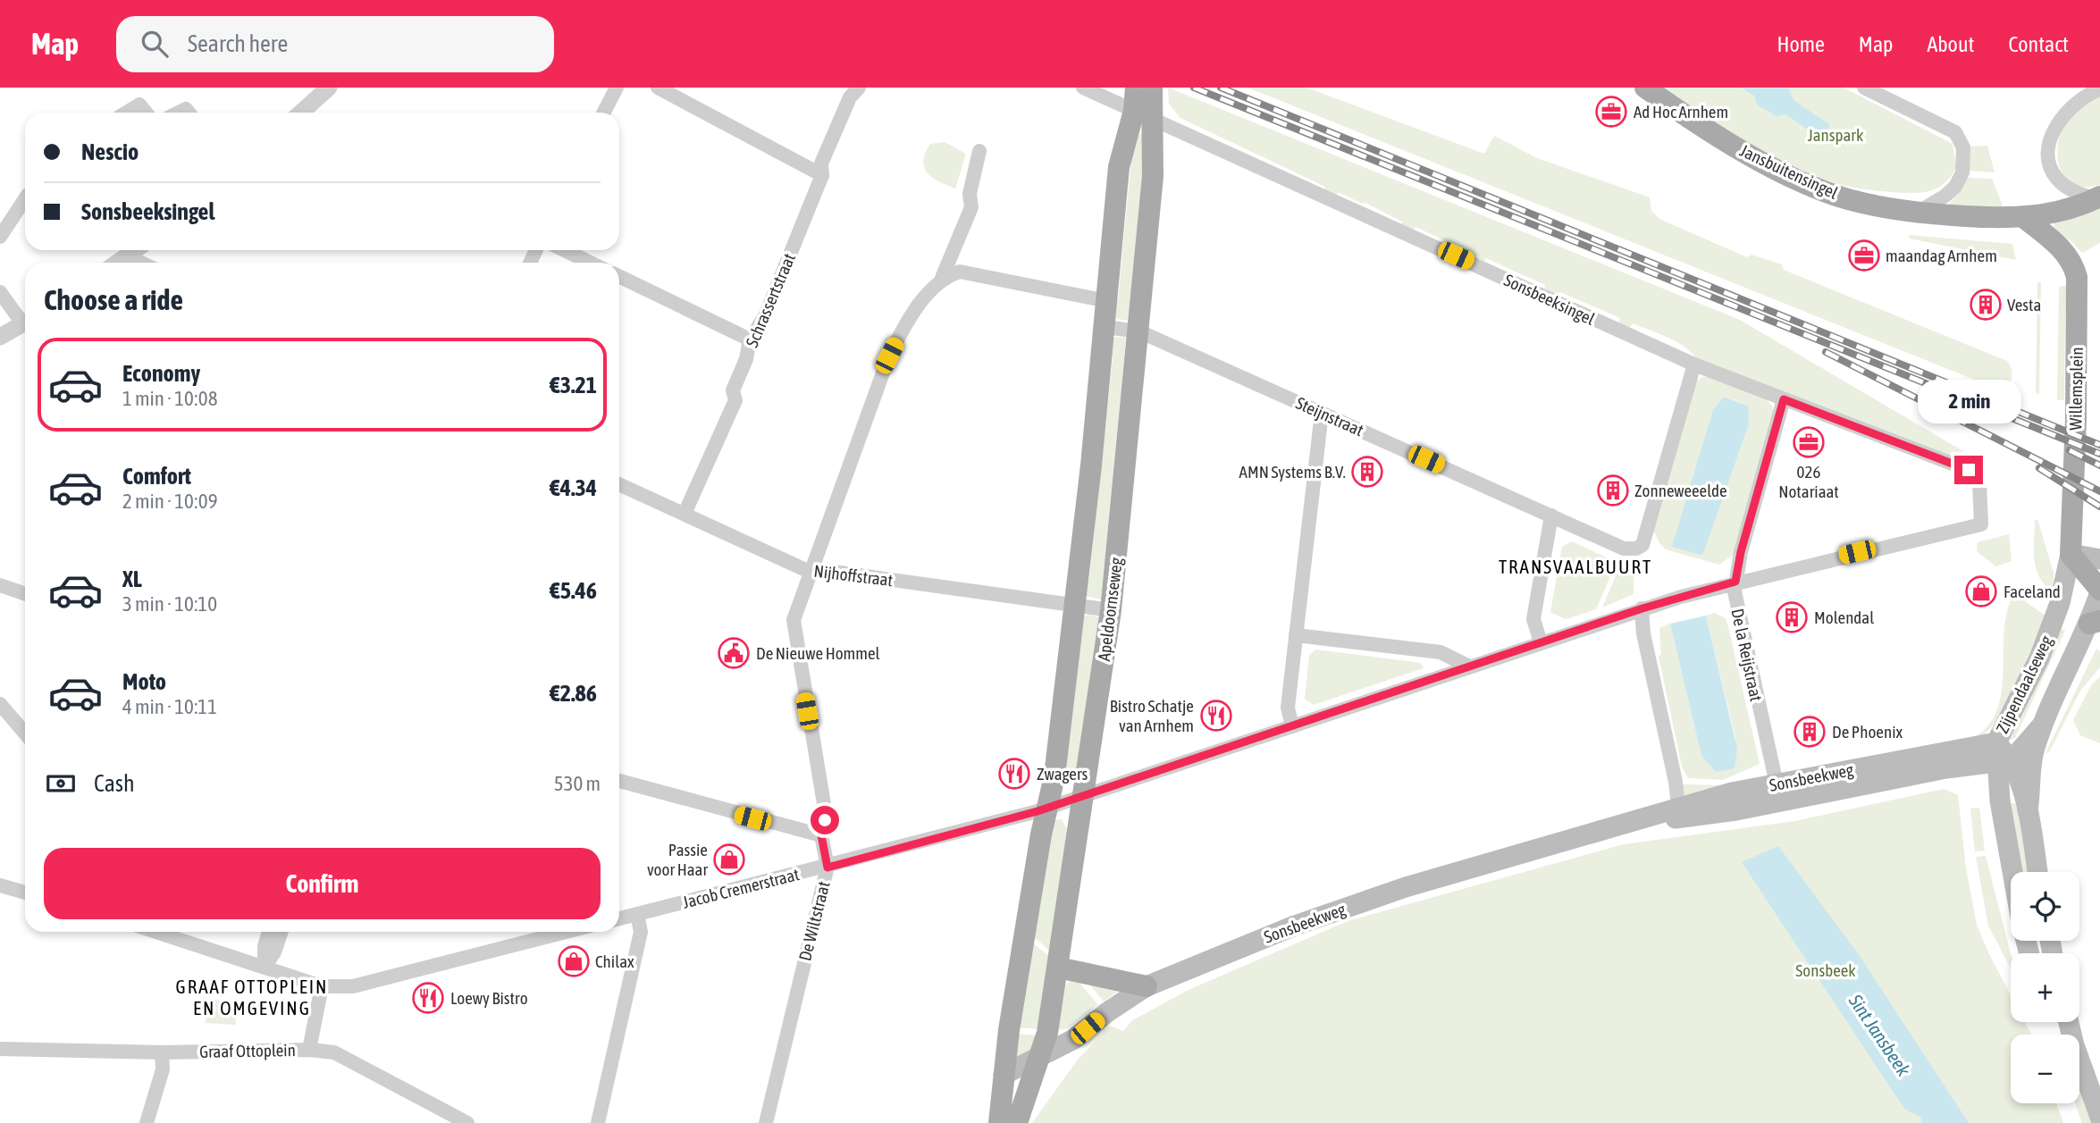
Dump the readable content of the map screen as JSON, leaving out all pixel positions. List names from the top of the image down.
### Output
{
  "streets": {
    "main road": [
      "Jansbuitensingel",
      "Willemsplein",
      "Apeldoornseweg",
      "Zijpendaalseweg",
      "Sonsbeekweg"
    ],
    "street": [
      "Sonsbeeksingel",
      "Schrassertstraat",
      "Steijnstraat",
      "Nijhoffstraat",
      "De la Reijstraat",
      "Jacob Cremerstraat",
      "De Wiltstraat",
      "Graaf Ottoplein"
    ]
  },
  "crossings": [
    ["Jansbuitensingel", "Willemsplein"],
    ["Sonsbeeksingel", "Steijnstraat"],
    ["Sonsbeeksingel", "Apeldoornseweg"],
    ["Sonsbeeksingel", "De la Reijstraat"],
    ["Sonsbeeksingel", "Jacob Cremerstraat"],
    ["Schrassertstraat", "Nijhoffstraat"],
    ["Willemsplein", "Zijpendaalseweg"],
    ["Steijnstraat", "Apeldoornseweg"],
    ["Nijhoffstraat", "Apeldoornseweg"],
    ["Nijhoffstraat", "De Wiltstraat"],
    ["Apeldoornseweg", "Sonsbeekweg"],
    ["Apeldoornseweg", "Jacob Cremerstraat"],
    ["De la Reijstraat", "Sonsbeekweg"],
    ["De la Reijstraat", "Jacob Cremerstraat"],
    ["Zijpendaalseweg", "Sonsbeekweg"],
    ["Jacob Cremerstraat", "De Wiltstraat"]
  ],
  "districts": ["TRANSVAALBUURT", "GRAAF OTTOPLEIN EN OMGEVING"],
  "water": ["Sint Jansbeek"],
  "parks": ["Janspark", "Sonsbeek"],
  "places": {
    "office": ["Ad Hoc Arnhem", "maandag Arnhem", "026 Notariaat"],
    "building": [
      "Vesta",
      "AMN Systems B.V.",
      "Zonneweeelde",
      "Molendal",
      "De Phoenix"
    ],
    "shop": ["Faceland", "Passie voor Haar", "Chilax"],
    "public building": ["De Nieuwe Hommel"],
    "restaurant": ["Bistro Schatje van Arnhem", "Zwagers", "Loewy Bistro"]
  },
  "page": {
    "header": "Map",
    "search": "Search here",
    "nav": [
      "Home",
      "Map",
      "About",
      "Contact"
    ],
    "banner": ["Nescio", "Sonsbeeksingel"],
    "heading": "Choose a ride",
    "list": [
      {
        "name": "Economy",
        "note": "1 min · 10:08",
        "value": "€3.21"
      },
      {
        "name": "Comfort",
        "note": "2 min · 10:09",
        "value": "€4.34"
      },
      {
        "name": "XL",
        "note": "3 min · 10:10",
        "value": "€5.46"
      },
      {
        "name": "Moto",
        "note": "4 min · 10:11",
        "value": "€2.86"
      }
    ],
    "bubble": "2 min",
    "pay": ["Cash", "530 m"],
    "buttons": "Confirm",
    "map_buttons": ["+", "−"]
  }
}
